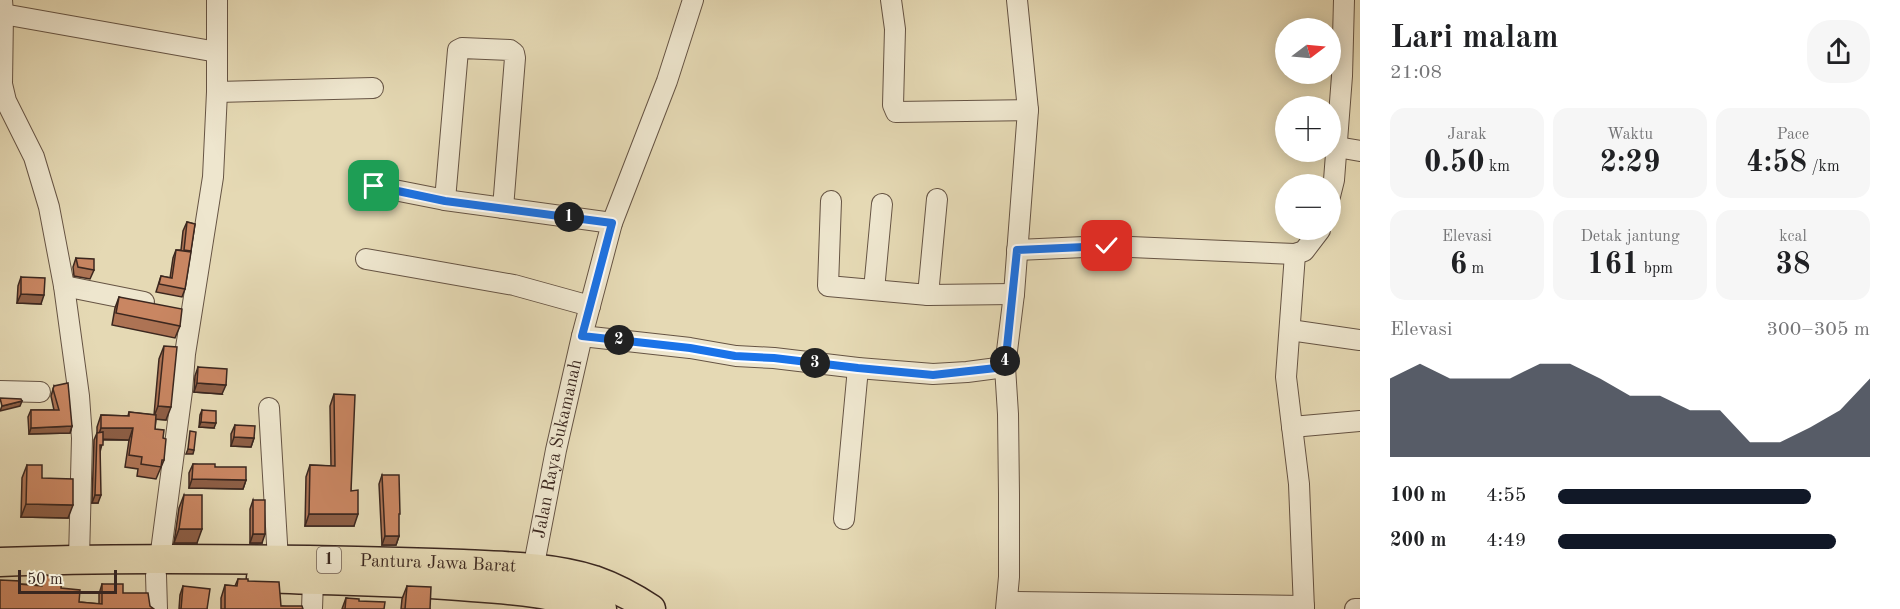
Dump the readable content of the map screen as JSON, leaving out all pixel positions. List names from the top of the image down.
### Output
{
  "streets": {
    "highway": ["1", "Pantura Jawa Barat"],
    "street": ["Jalan Raya Sukamanah"]
  },
  "crossings": [
    ["Jalan Raya Sukamanah", "1"],
    ["Jalan Raya Sukamanah", "Pantura Jawa Barat"],
    ["1", "Pantura Jawa Barat"]
  ],
  "scale_bar": "50 m",
  "north": "right",
  "page": {
    "heading": ["Lari malam", "21:08"],
    "map_buttons": ["+", "−"],
    "stats": [
      ["Jarak", "0.50 km"],
      ["Waktu", "2:29"],
      ["Pace", "4:58 /km"],
      ["Elevasi", "6 m"],
      ["Detak jantung", "161 bpm"],
      ["kcal", "38"]
    ],
    "pins": [
      "1",
      "2",
      "4",
      "3"
    ],
    "chart": ["Elevasi", "300–305 m"],
    "list": [
      {
        "name": "100 m",
        "note": "4:55"
      },
      {
        "name": "200 m",
        "note": "4:49"
      }
    ],
    "scale": "50 m"
  }
}
